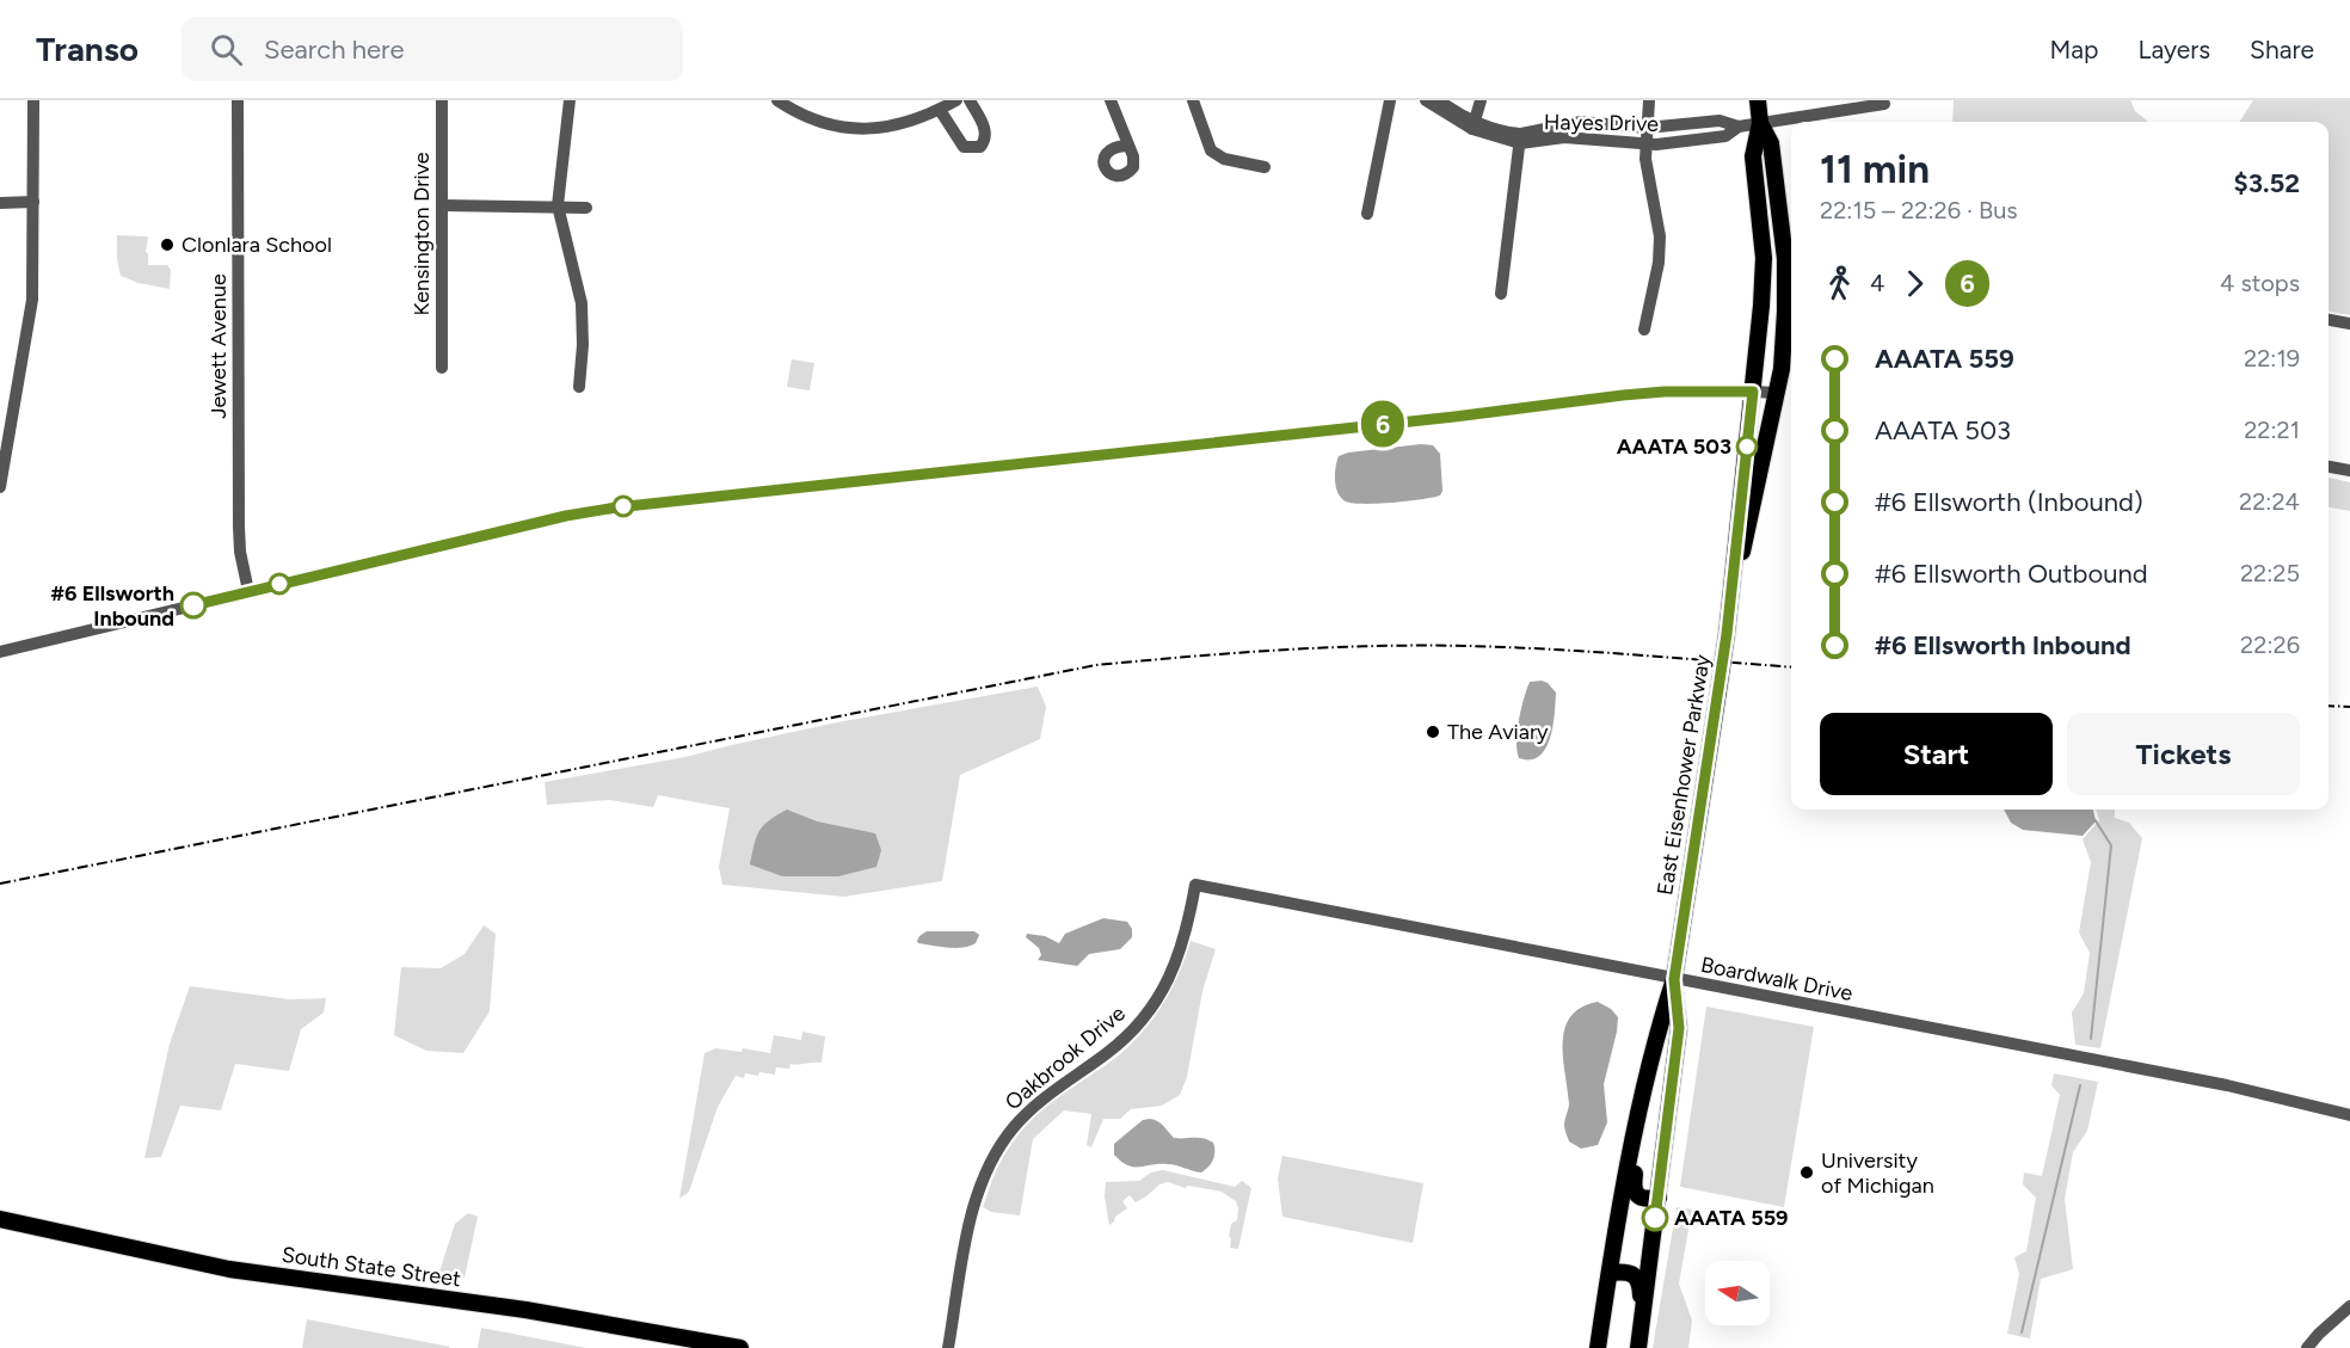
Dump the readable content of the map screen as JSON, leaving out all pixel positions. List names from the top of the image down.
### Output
{
  "streets": {
    "main road": ["East Eisenhower Parkway", "South State Street"],
    "street": [
      "Hayes Drive",
      "Kensington Drive",
      "Jewett Avenue",
      "Boardwalk Drive",
      "Oakbrook Drive"
    ]
  },
  "crossings": [
    ["Hayes Drive", "East Eisenhower Parkway"],
    ["East Eisenhower Parkway", "Boardwalk Drive"],
    ["Boardwalk Drive", "Oakbrook Drive"]
  ],
  "places": [
    "Clonlara School",
    "AAATA 503",
    "#6 Ellsworth Inbound",
    "The Aviary",
    "University of Michigan",
    "AAATA 559"
  ],
  "lines": ["bus line 6"],
  "north": "left",
  "page": {
    "header": "Transo",
    "search": "Search here",
    "nav": ["Map", "Layers", "Share"],
    "on_map": "6",
    "heading": ["11 min", "22:15 – 22:26 · Bus", "$3.52"],
    "legs": ["4", "6", "4 stops"],
    "list": [
      {
        "name": "AAATA 559",
        "value": "22:19"
      },
      {
        "name": "AAATA 503",
        "value": "22:21"
      },
      {
        "name": "#6 Ellsworth (Inbound)",
        "value": "22:24"
      },
      {
        "name": "#6 Ellsworth Outbound",
        "value": "22:25"
      },
      {
        "name": "#6 Ellsworth Inbound",
        "value": "22:26"
      }
    ],
    "buttons": ["Start", "Tickets"]
  }
}
